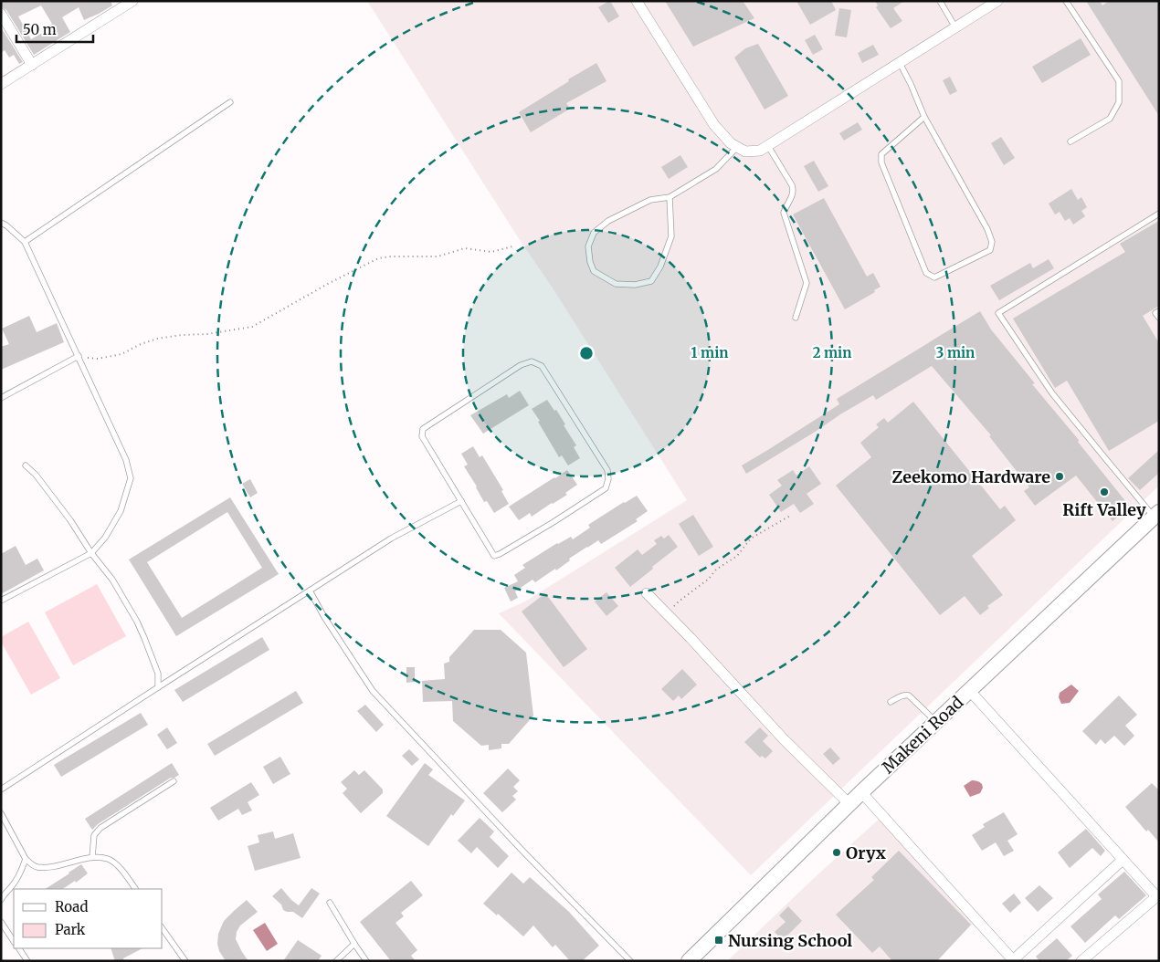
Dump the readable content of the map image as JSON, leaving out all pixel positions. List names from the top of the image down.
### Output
{
  "streets": {
    "main road": ["Makeni Road"]
  },
  "places": {
    "other": ["Zeekomo Hardware", "Rift Valley", "Oryx"],
    "transit": ["Nursing School"]
  },
  "legend": ["Road", "Park"],
  "scale_bar": "50 m",
  "rings": ["1 min", "2 min", "3 min"]
}
